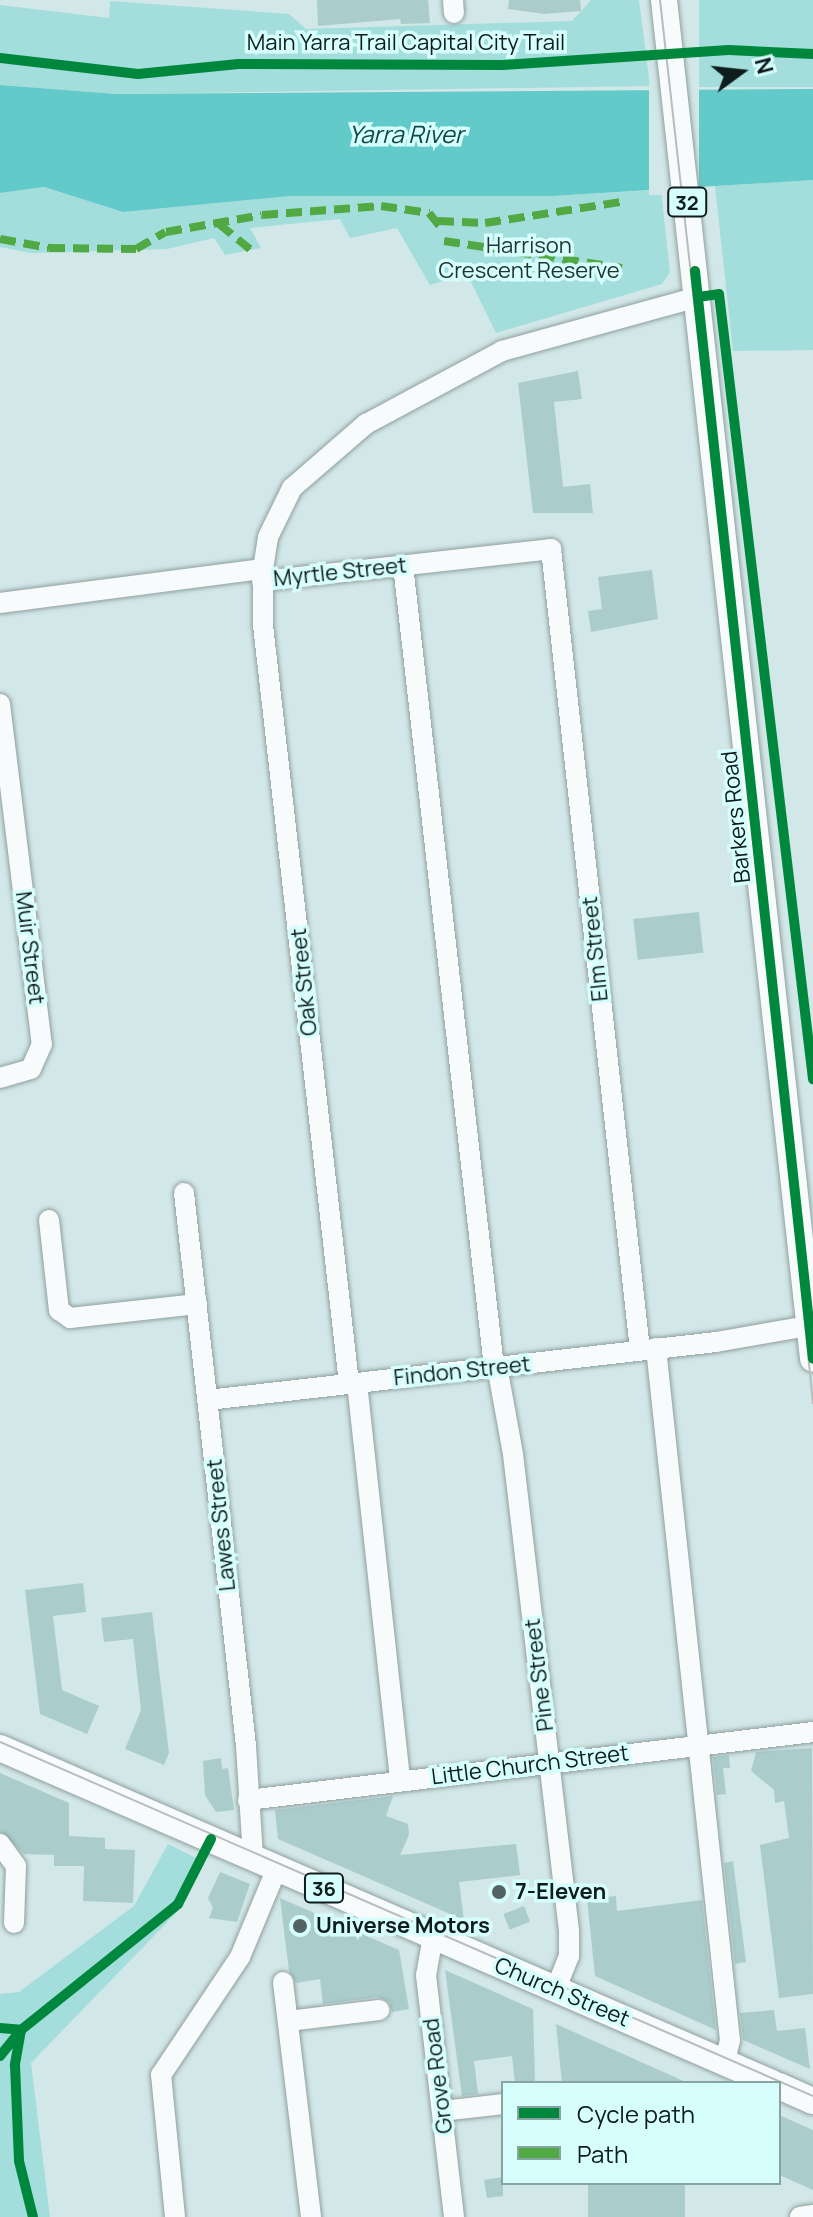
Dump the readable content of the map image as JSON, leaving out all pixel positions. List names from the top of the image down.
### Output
{
  "streets": {
    "main road": [
      "32",
      "Barkers Road",
      "36",
      "Church Street"
    ],
    "street": [
      "Myrtle Street",
      "Muir Street",
      "Elm Street",
      "Oak Street",
      "Findon Street",
      "Lawes Street",
      "Pine Street",
      "Little Church Street",
      "Grove Road"
    ],
    "cycle path": ["Main Yarra Trail Capital City Trail"]
  },
  "crossings": [
    ["32", "Barkers Road"],
    ["32", "Oak Street"],
    ["Myrtle Street", "Elm Street"],
    ["Myrtle Street", "Oak Street"],
    ["Myrtle Street", "Pine Street"],
    ["Barkers Road", "Oak Street"],
    ["Barkers Road", "Findon Street"],
    ["Elm Street", "Findon Street"],
    ["Elm Street", "Little Church Street"],
    ["Elm Street", "Church Street"],
    ["Oak Street", "Findon Street"],
    ["Oak Street", "Little Church Street"],
    ["Findon Street", "Lawes Street"],
    ["Findon Street", "Pine Street"],
    ["Lawes Street", "Little Church Street"],
    ["Lawes Street", "Church Street"],
    ["Pine Street", "Little Church Street"],
    ["Pine Street", "Church Street"],
    ["Church Street", "Grove Road"]
  ],
  "water": ["Yarra River"],
  "parks": ["Harrison Crescent Reserve"],
  "places": ["7-Eleven", "Universe Motors"],
  "legend": ["Cycle path", "Path"],
  "north": "right"
}
